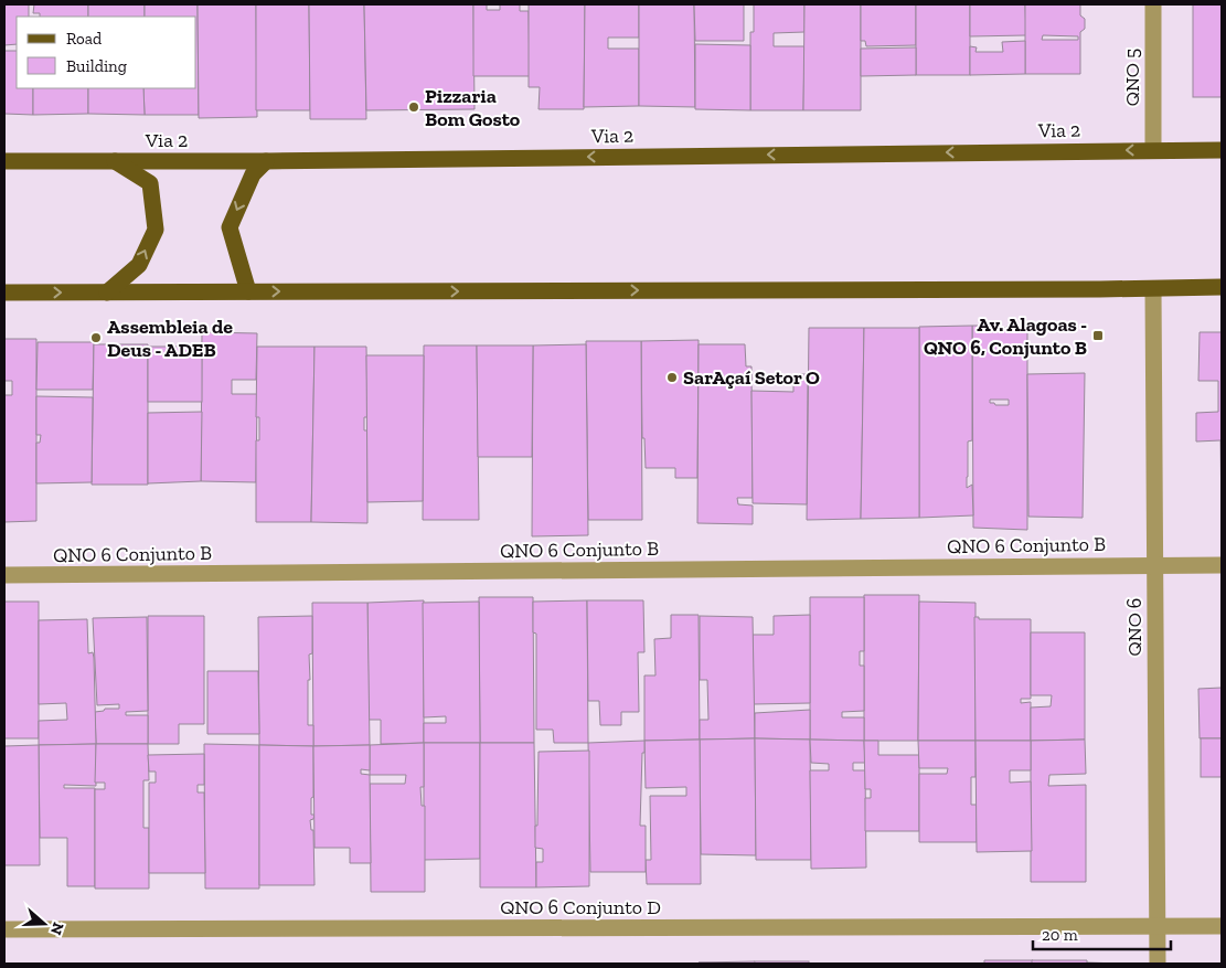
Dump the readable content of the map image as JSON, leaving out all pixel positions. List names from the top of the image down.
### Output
{
  "streets": {
    "main road": ["Via 2"],
    "street": [
      "QNO 5",
      "QNO 6 Conjunto B",
      "QNO 6",
      "QNO 6 Conjunto D"
    ]
  },
  "crossings": [
    ["QNO 5", "Via 2"],
    ["QNO 6 Conjunto B", "QNO 6"],
    ["QNO 6", "QNO 6 Conjunto D"]
  ],
  "places": {
    "other": ["Pizzaria Bom Gosto", "Assembleia de Deus - ADEB", "SarAçaí Setor O"],
    "transit": ["Av. Alagoas - QNO 6, Conjunto B"]
  },
  "legend": ["Road", "Building"],
  "scale_bar": "20 m",
  "north": "right"
}
